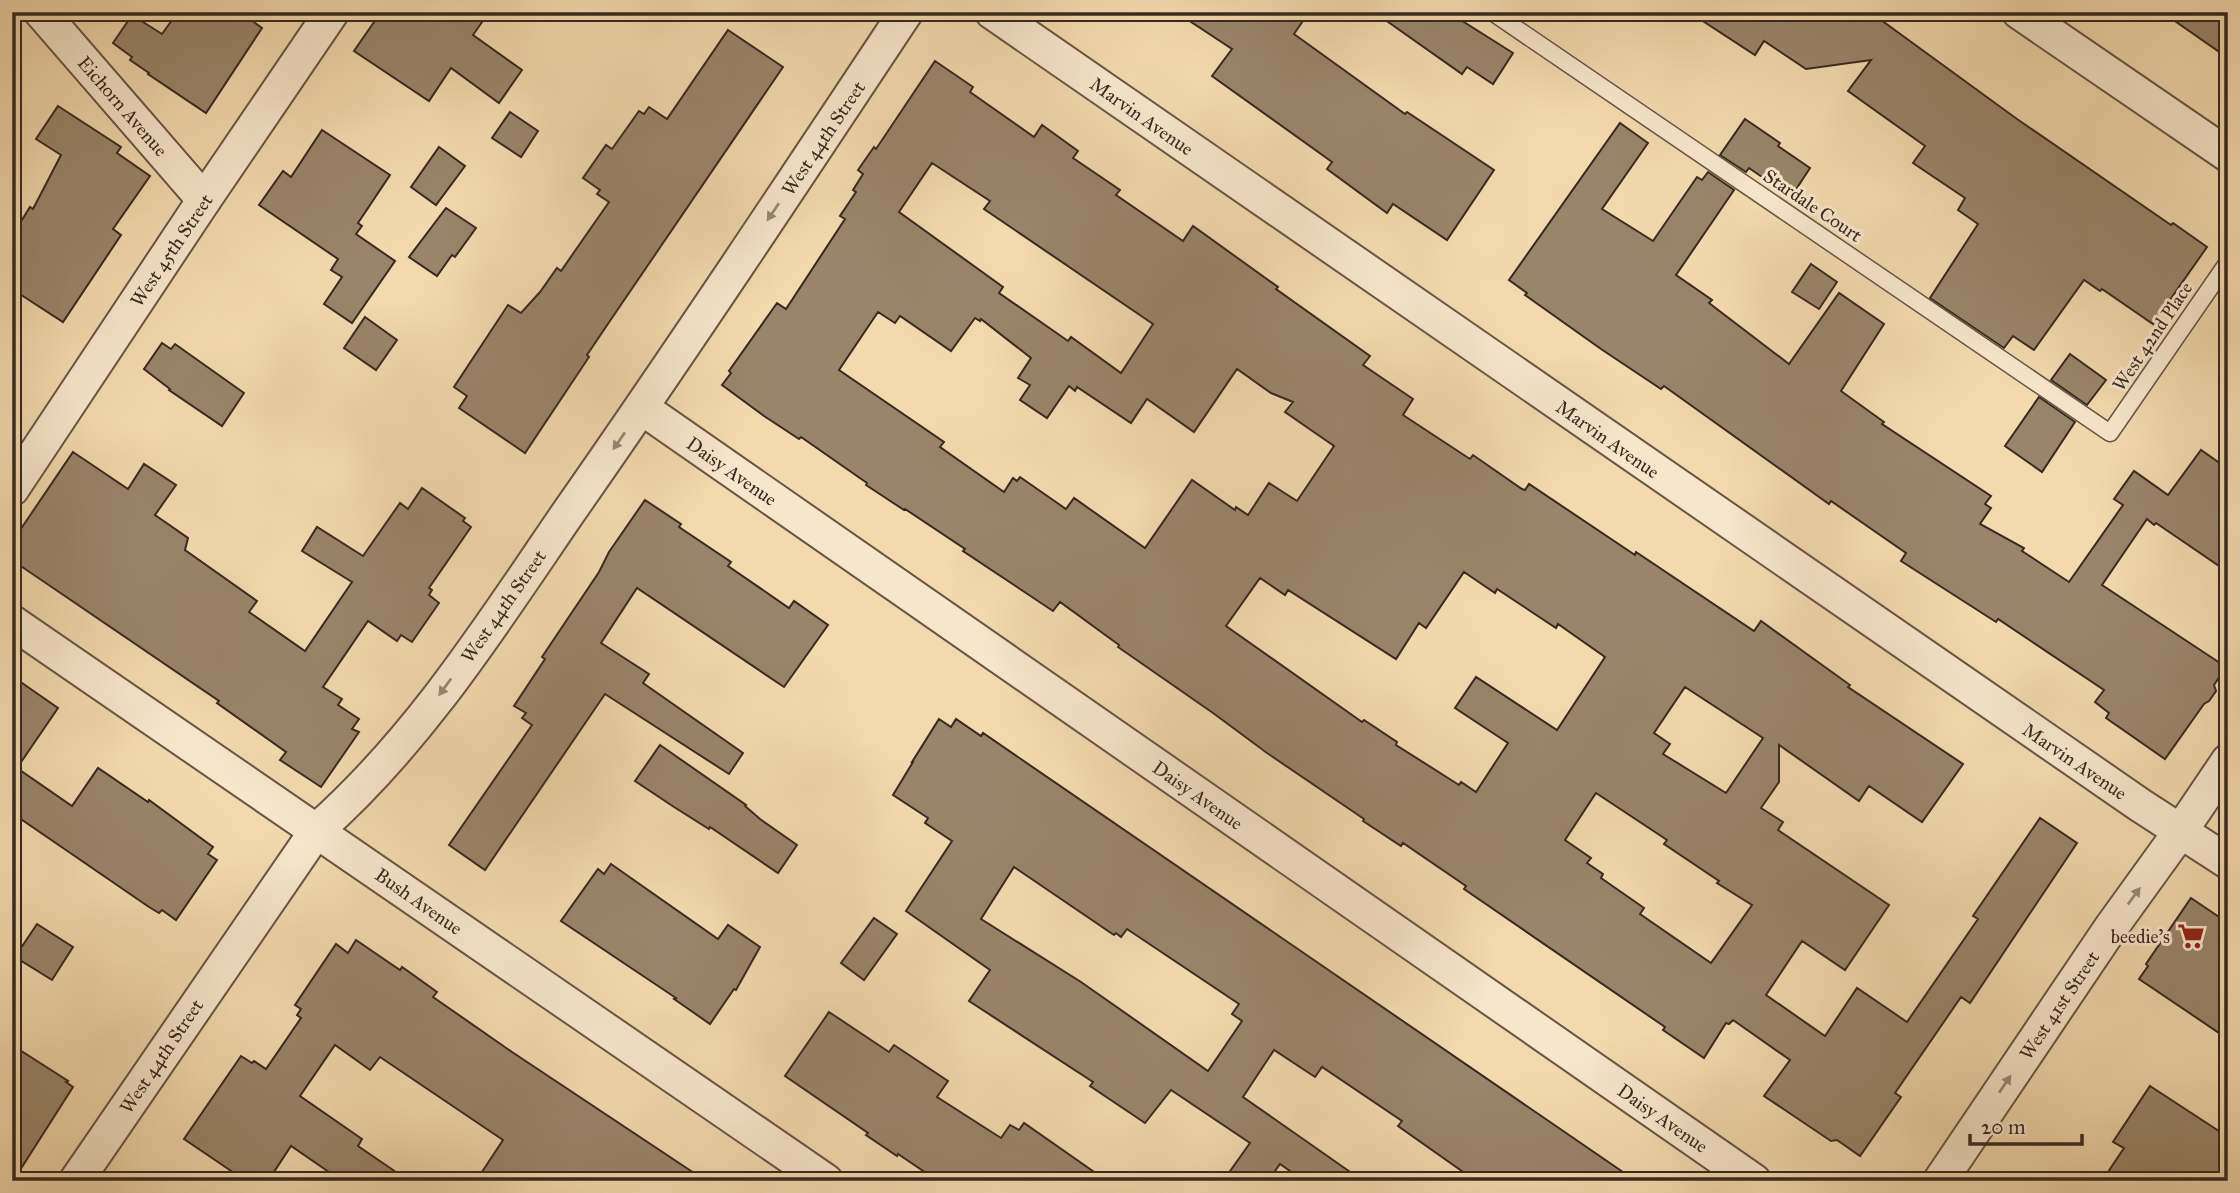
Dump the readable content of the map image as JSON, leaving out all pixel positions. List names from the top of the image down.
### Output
{
  "streets": {
    "street": [
      "Eichorn Avenue",
      "Marvin Avenue",
      "West 44th Street",
      "West 45th Street",
      "Daisy Avenue",
      "Bush Avenue",
      "West 41st Street"
    ],
    "lane": ["Stardale Court", "West 42nd Place"]
  },
  "crossings": [
    ["Eichorn Avenue", "West 45th Street"],
    ["Marvin Avenue", "West 41st Street"],
    ["West 44th Street", "Daisy Avenue"],
    ["West 44th Street", "Bush Avenue"],
    ["Stardale Court", "West 42nd Place"]
  ],
  "one_way": ["West 44th Street", "West 41st Street"],
  "places": {
    "supermarket": ["beedie's"]
  },
  "scale_bar": "20 m"
}
